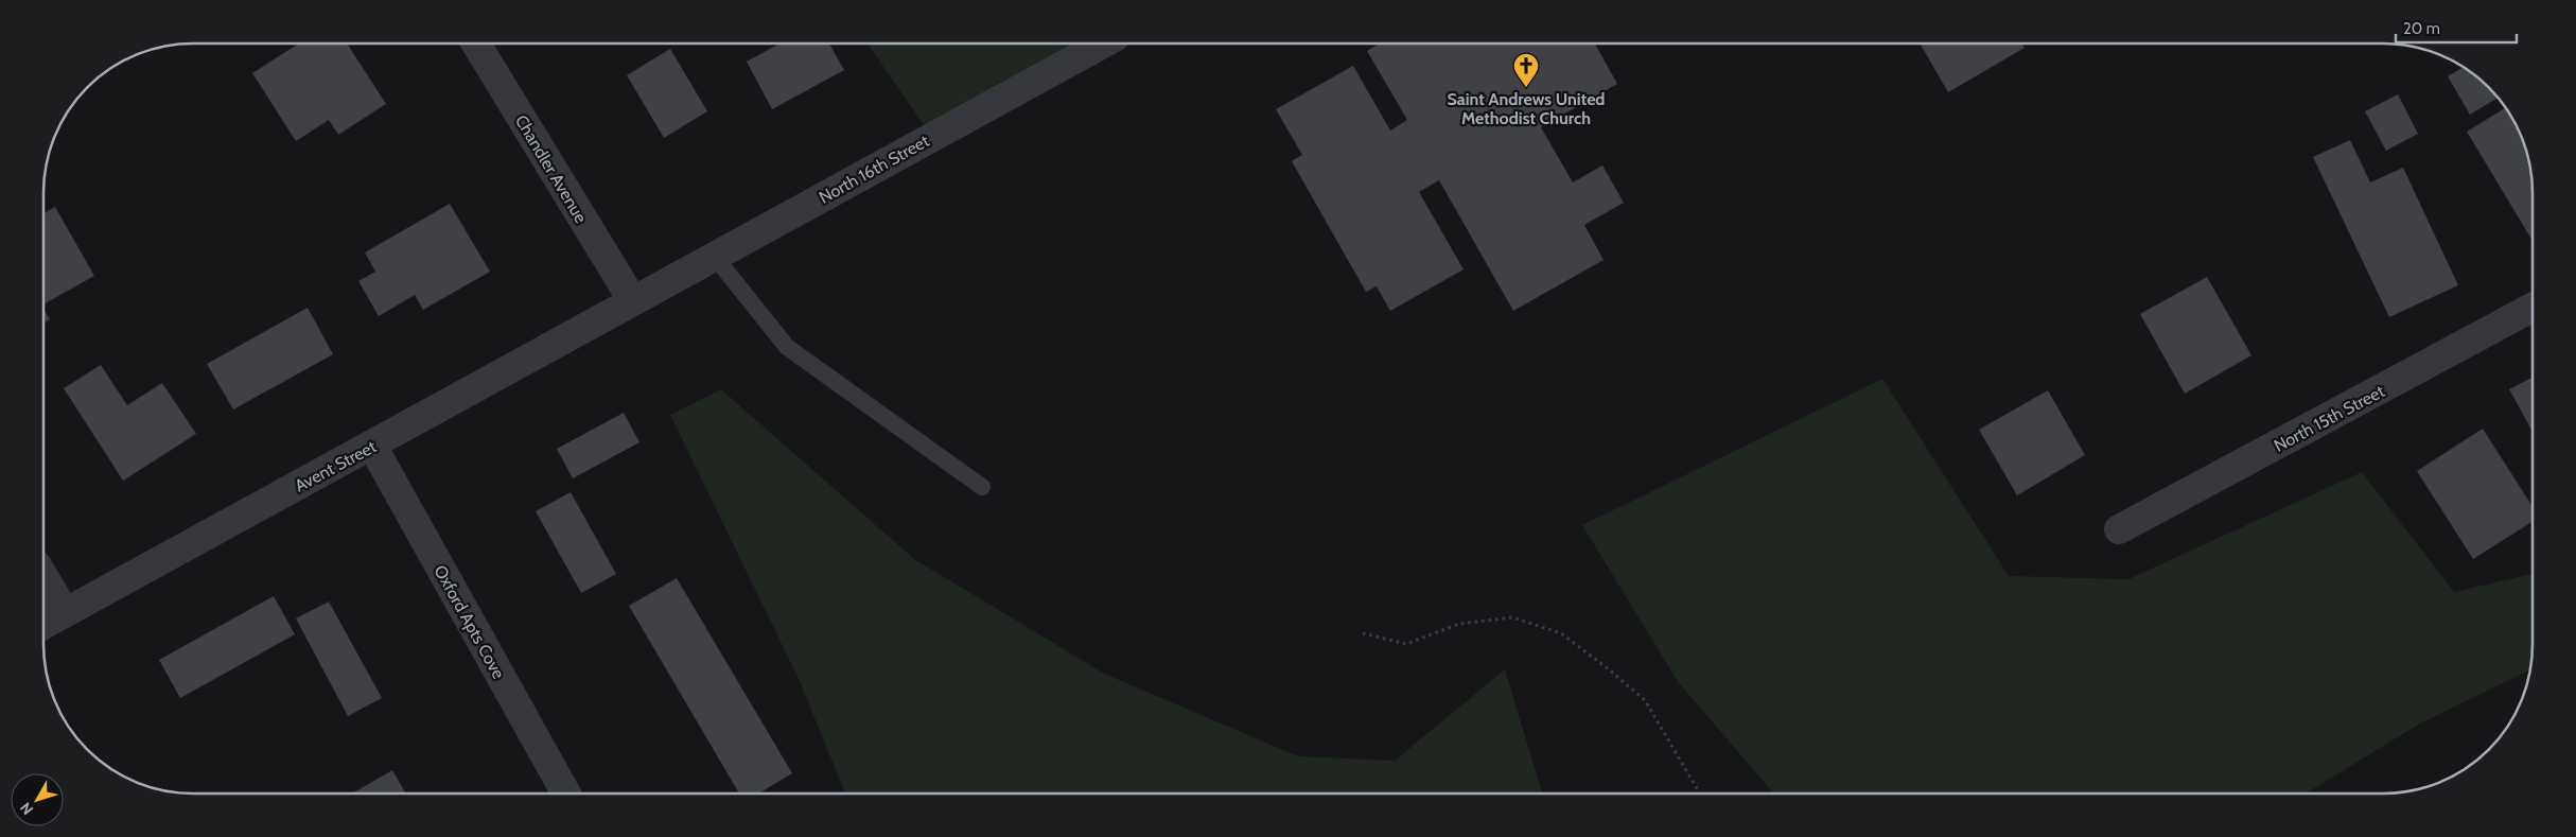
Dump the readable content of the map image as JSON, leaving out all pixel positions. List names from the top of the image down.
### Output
{
  "streets": {
    "street": [
      "Chandler Avenue",
      "North 16th Street",
      "North 15th Street",
      "Avent Street",
      "Oxford Apts Cove"
    ]
  },
  "crossings": [
    ["Chandler Avenue", "North 16th Street"],
    ["Chandler Avenue", "Avent Street"],
    ["North 16th Street", "Avent Street"],
    ["Avent Street", "Oxford Apts Cove"]
  ],
  "places": {
    "church": ["Saint Andrews United Methodist Church"]
  },
  "scale_bar": "20 m",
  "north": "bottom left"
}
